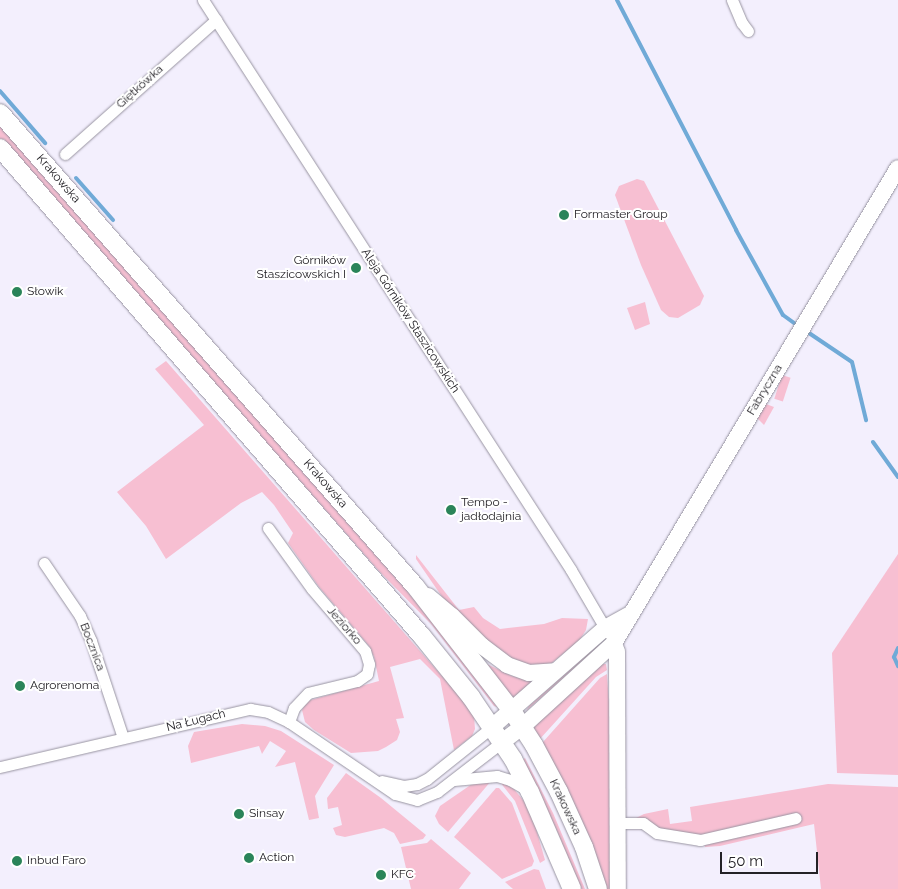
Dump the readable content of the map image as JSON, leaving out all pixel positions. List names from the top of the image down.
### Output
{
  "streets": {
    "main road": ["Krakowska", "Fabryczna"],
    "street": [
      "Giętkówka",
      "Aleja Górników Staszicowskich",
      "Jeziorko",
      "Bocznica",
      "Na Ługach"
    ]
  },
  "crossings": [
    ["Giętkówka", "Aleja Górników Staszicowskich"],
    ["Krakowska", "Fabryczna"],
    ["Krakowska", "Na Ługach"],
    ["Aleja Górników Staszicowskich", "Fabryczna"],
    ["Fabryczna", "Na Ługach"],
    ["Jeziorko", "Na Ługach"],
    ["Bocznica", "Na Ługach"]
  ],
  "places": [
    "Formaster Group",
    "Górników Staszicowskich I",
    "Słowik",
    "Tempo - jadłodajnia",
    "Agrorenoma",
    "Sinsay",
    "Action",
    "Inbud Faro",
    "KFC"
  ],
  "scale_bar": "50 m"
}
